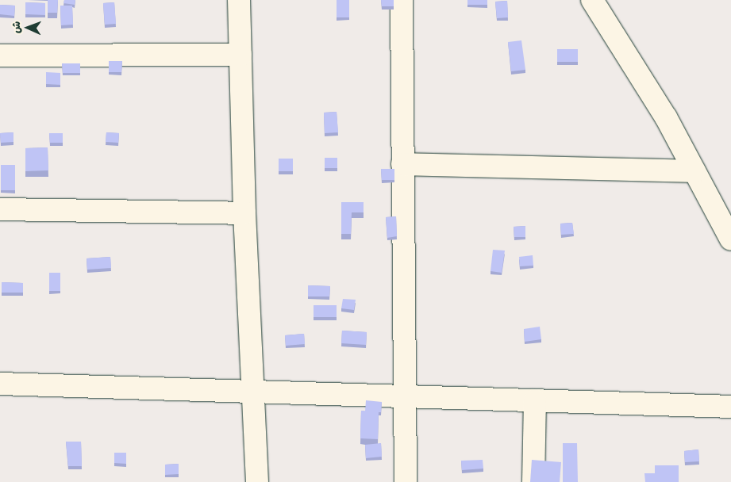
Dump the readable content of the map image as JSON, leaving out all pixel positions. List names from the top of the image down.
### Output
{
  "north": "left"
}
